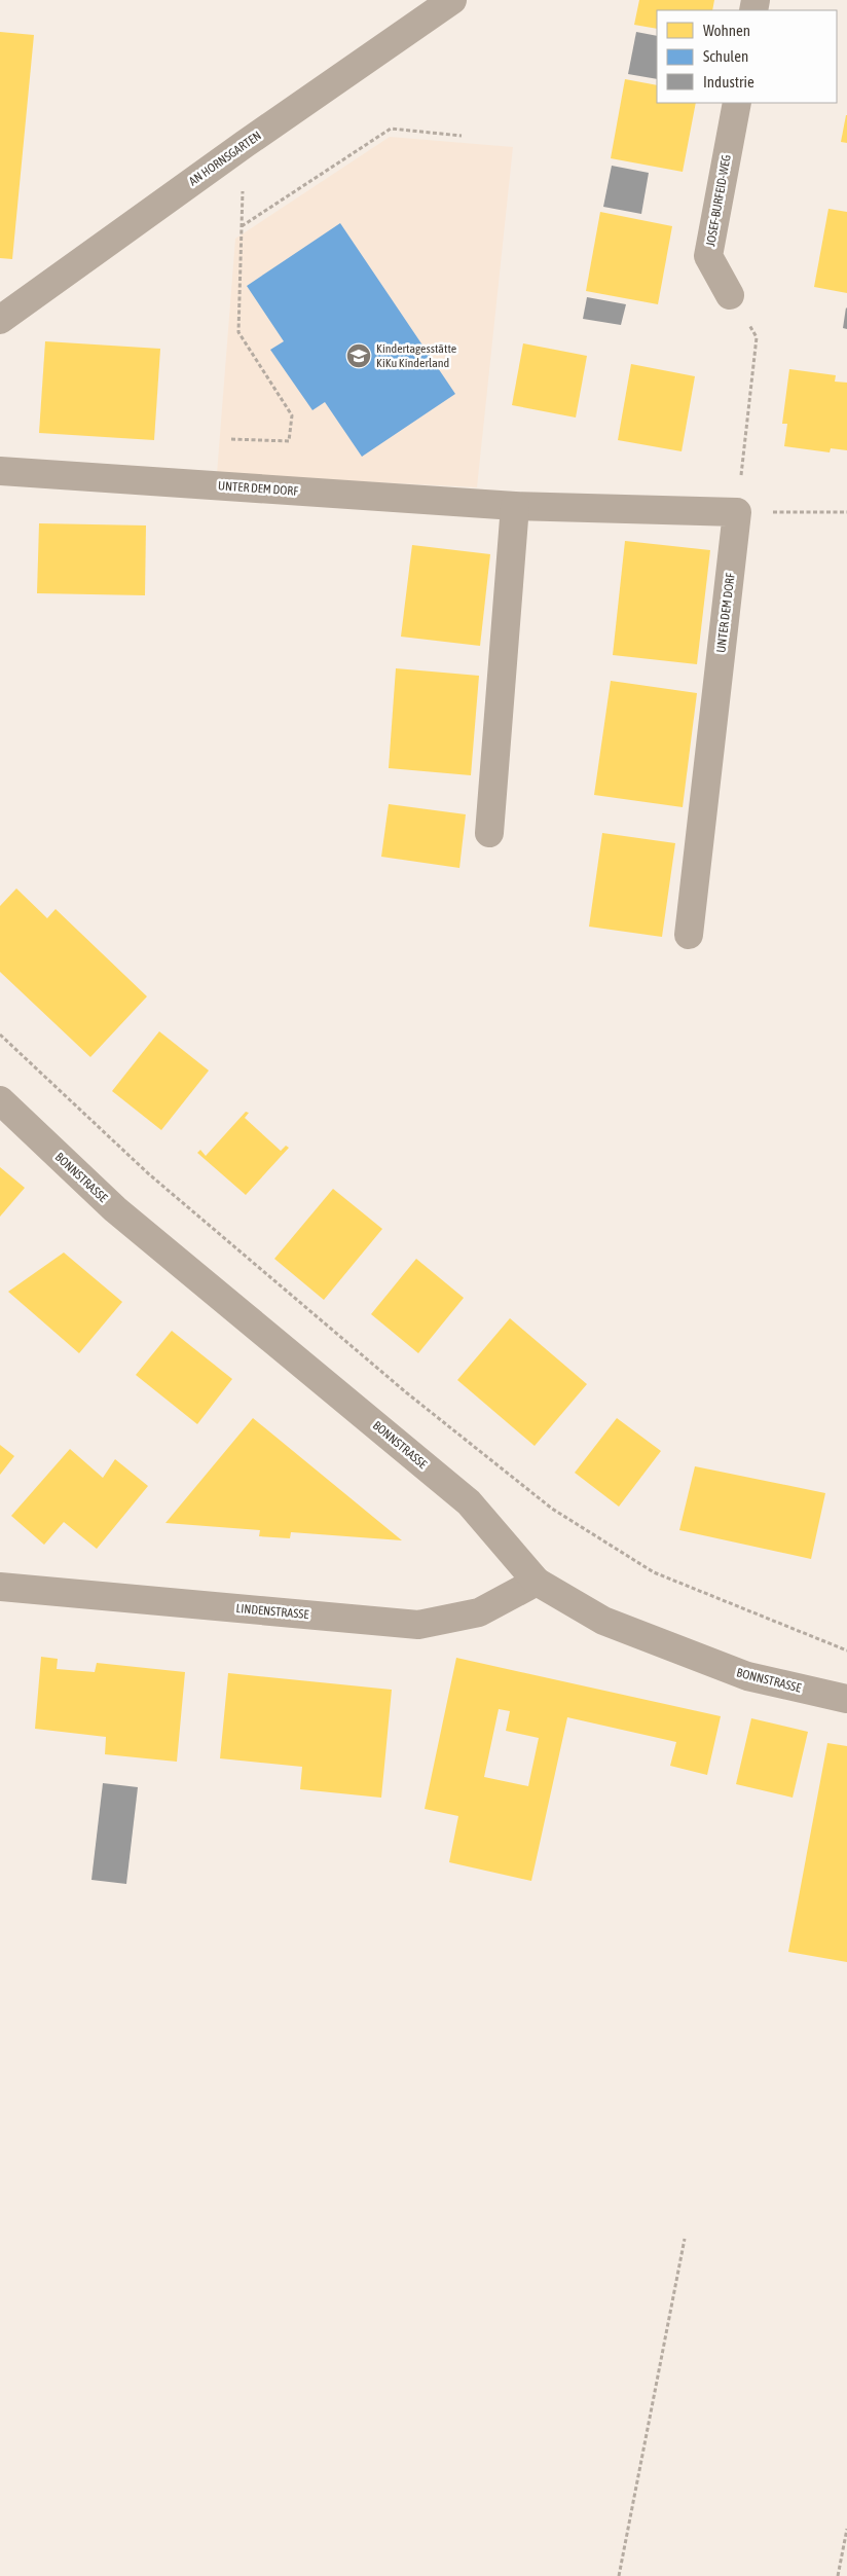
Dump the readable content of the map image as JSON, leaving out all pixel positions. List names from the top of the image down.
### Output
{
  "streets": {
    "street": [
      "AN HORNSGARTEN",
      "JOSEF-BURFEID-WEG",
      "UNTER DEM DORF",
      "BONNSTRASSE",
      "LINDENSTRASSE"
    ]
  },
  "crossings": [
    ["BONNSTRASSE", "LINDENSTRASSE"]
  ],
  "places": {
    "school or university": ["Kindertagesstätte KiKu Kinderland"]
  },
  "legend": ["Wohnen", "Schulen", "Industrie"]
}
